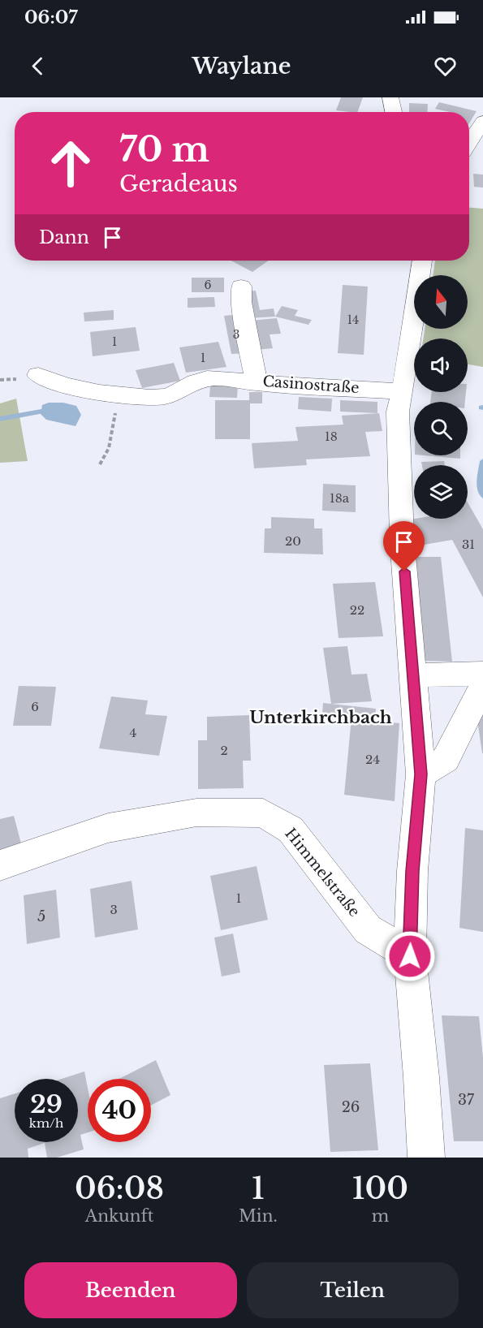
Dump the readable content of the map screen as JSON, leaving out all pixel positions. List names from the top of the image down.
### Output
{
  "streets": {
    "street": ["Casinostraße", "Himmelstraße"]
  },
  "districts": ["Unterkirchbach"],
  "house_numbers": [
    "6",
    "14",
    "3",
    "1",
    "1",
    "18",
    "18a",
    "20",
    "31",
    "22",
    "6",
    "4",
    "2",
    "24",
    "1",
    "3",
    "5",
    "37",
    "26"
  ],
  "north": "top",
  "page": {
    "status": "06:07",
    "header": "Waylane",
    "turn": ["70 m", "Geradeaus"],
    "then": "Dann",
    "speed": "29 km/h",
    "limit": "40",
    "eta": [
      "06:08",
      "Ankunft",
      "1",
      "Min.",
      "100",
      "m"
    ],
    "buttons": ["Beenden", "Teilen"]
  }
}
